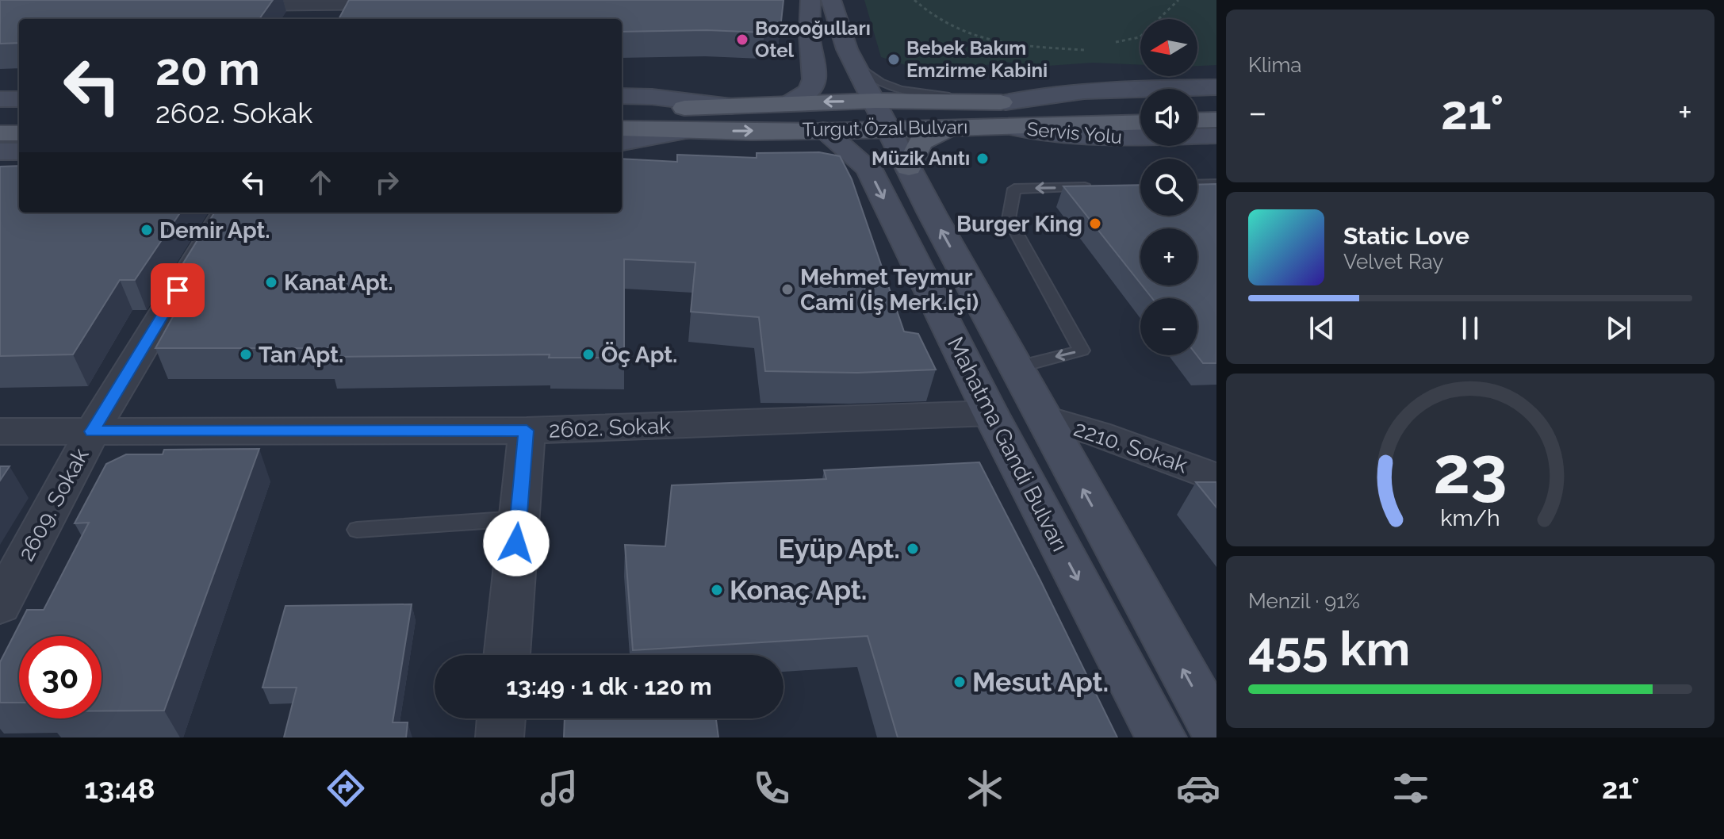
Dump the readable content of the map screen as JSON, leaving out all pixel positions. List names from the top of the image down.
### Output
{
  "streets": {
    "main road": ["Turgut Özal Bulvarı", "Servis Yolu", "Mahatma Gandi Bulvarı"],
    "street": ["2602. Sokak", "2210. Sokak", "2609. Sokak"]
  },
  "crossings": [
    ["Turgut Özal Bulvarı", "Servis Yolu"],
    ["Turgut Özal Bulvarı", "Mahatma Gandi Bulvarı"],
    ["2602. Sokak", "Mahatma Gandi Bulvarı"],
    ["2602. Sokak", "2609. Sokak"],
    ["Mahatma Gandi Bulvarı", "2210. Sokak"]
  ],
  "places": [
    "Bozooğulları Otel",
    "Bebek Bakım Emzirme Kabini",
    "Müzik Anıtı",
    "Burger King",
    "Demir Apt.",
    "Kanat Apt.",
    "Mehmet Teymur Cami (İş Merk.İçi)",
    "Tan Apt.",
    "Öç Apt.",
    "Eyüp Apt.",
    "Konaç Apt.",
    "Mesut Apt."
  ],
  "north": "left",
  "page": {
    "tile": [
      "Klima",
      ["Menzil · 91%", "455 km"]
    ],
    "map_buttons": ["+", "−"],
    "turn": ["20 m", "2602. Sokak"],
    "heat": ["−", "21°", "+"],
    "song": ["Static Love", "Velvet Ray"],
    "limit": "30",
    "trip": "13:49 · 1 dk · 120 m",
    "tabs": ["13:48", "21°"],
    "gauge": ["23", "km/h"]
  }
}
